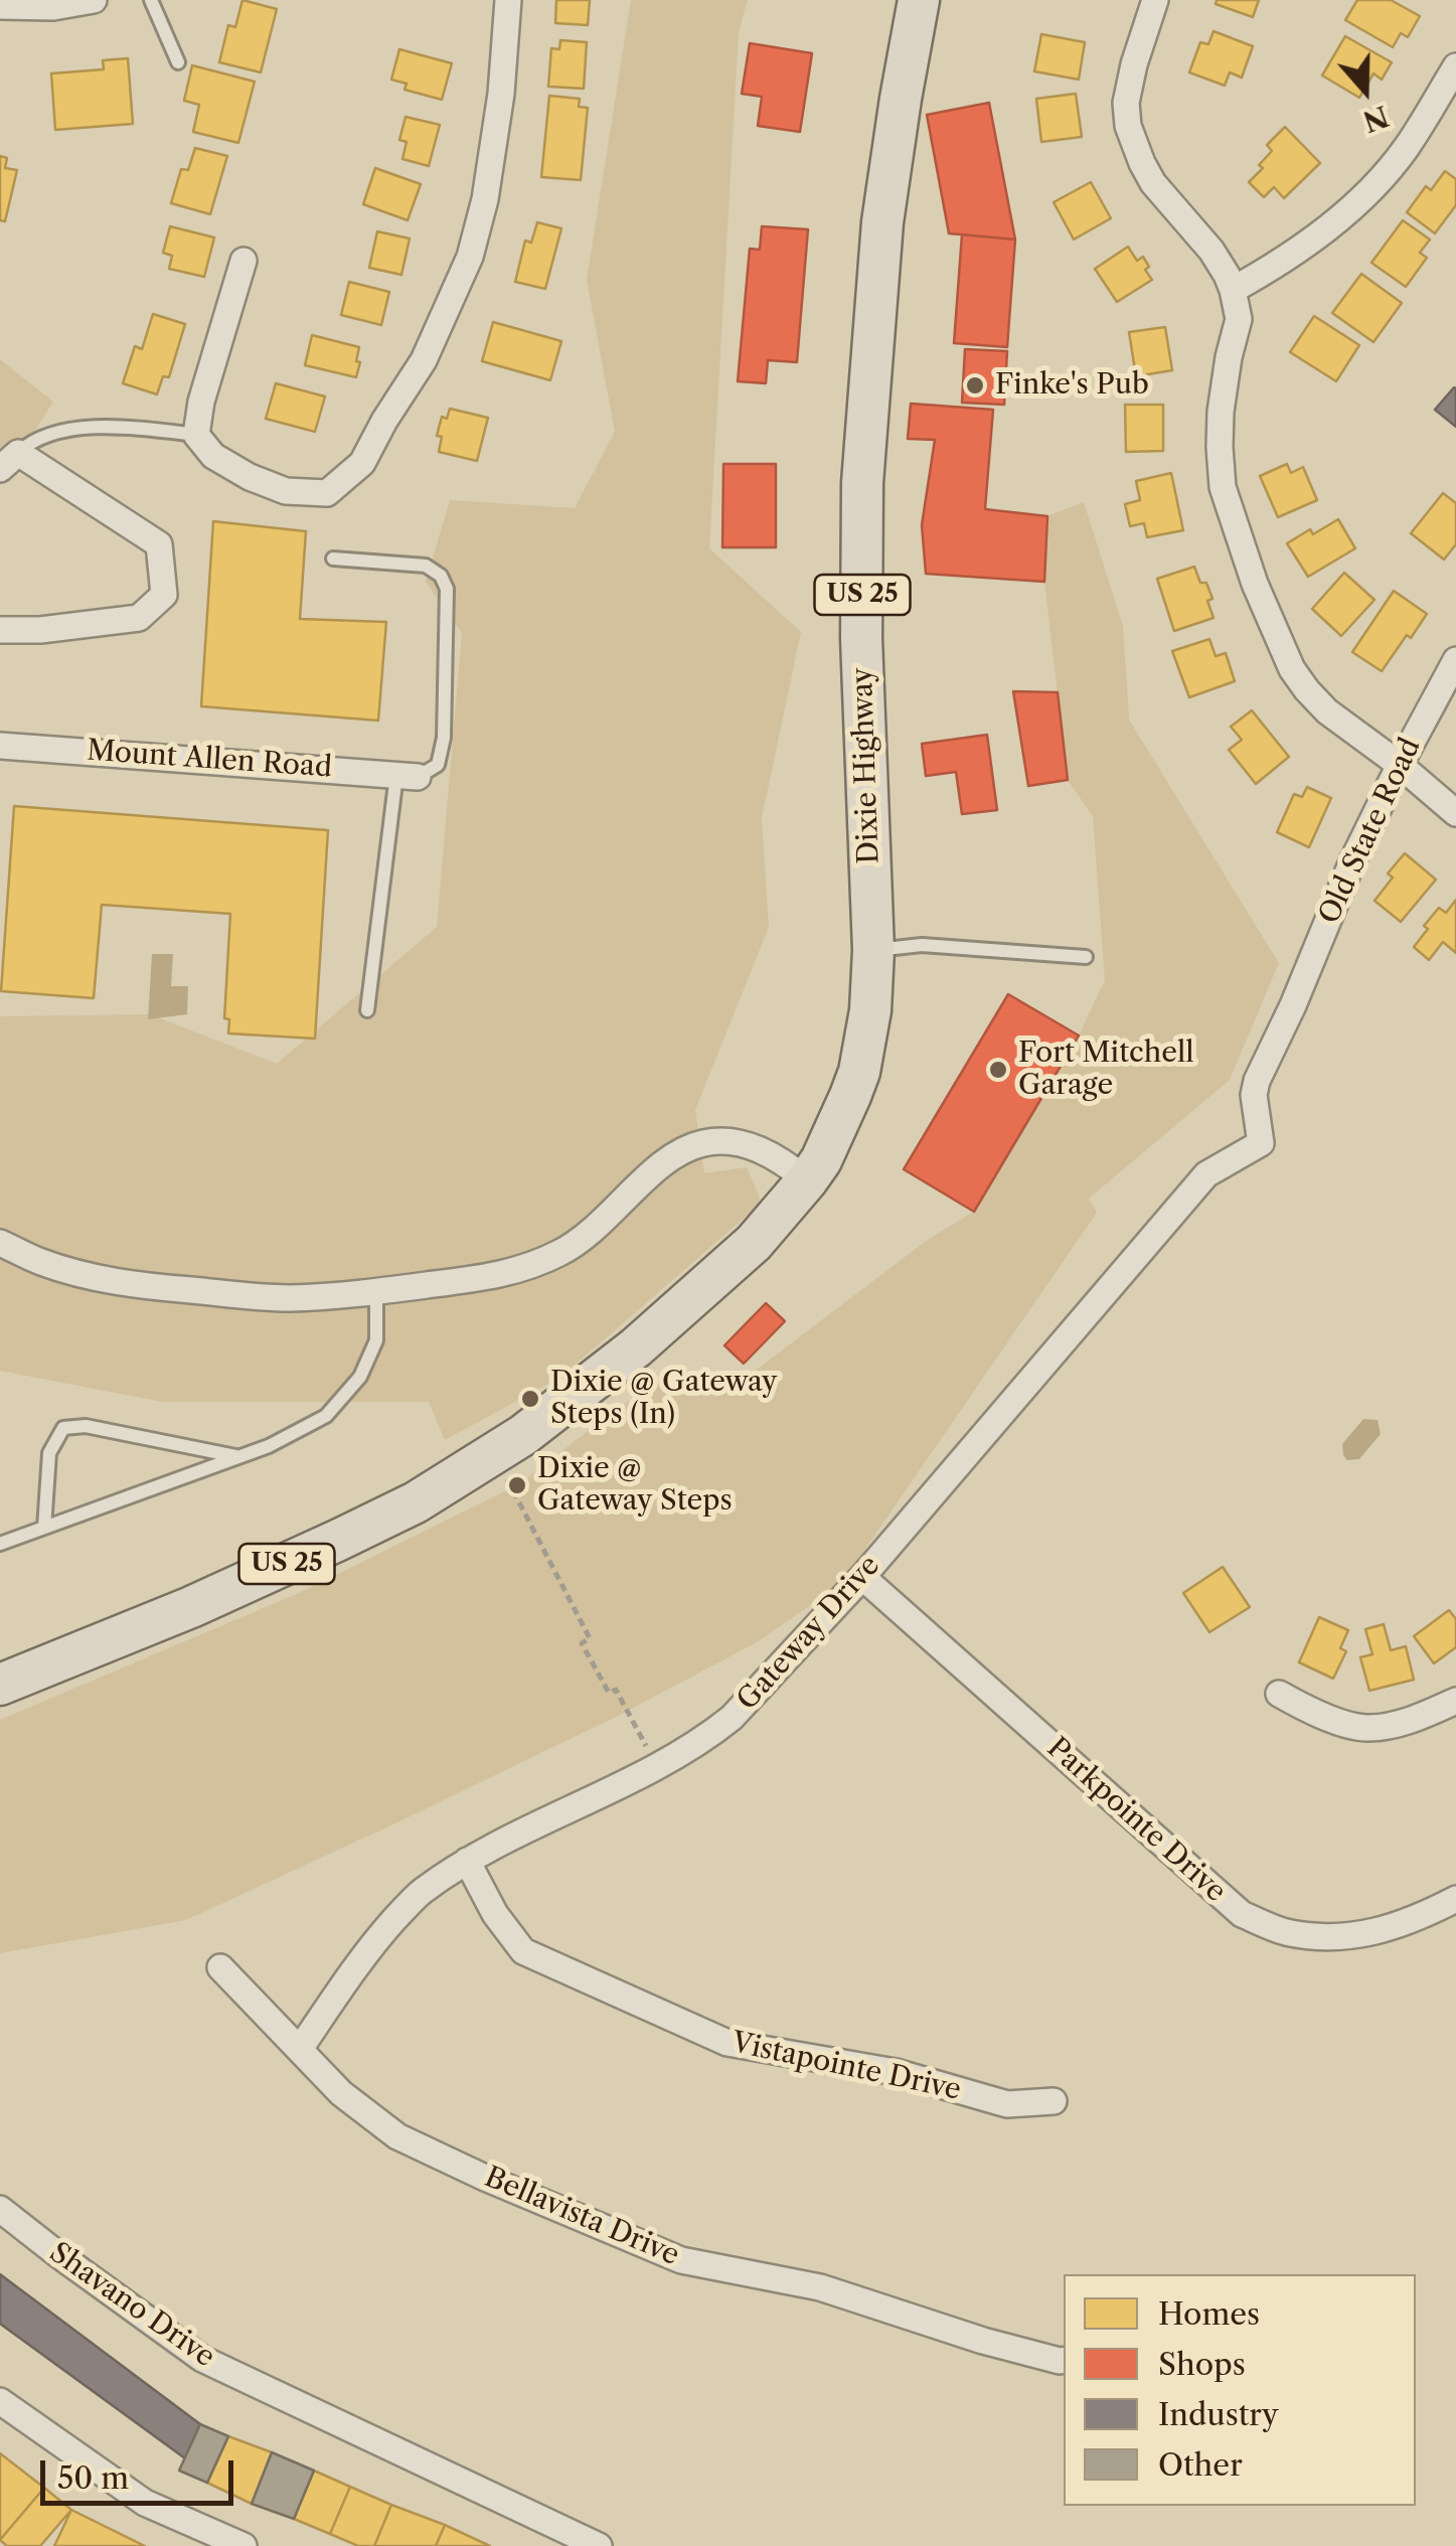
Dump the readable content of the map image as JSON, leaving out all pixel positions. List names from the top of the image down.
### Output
{
  "streets": {
    "main road": ["US 25", "Dixie Highway"],
    "street": [
      "Mount Allen Road",
      "Old State Road",
      "Gateway Drive",
      "Parkpointe Drive",
      "Vistapointe Drive",
      "Bellavista Drive",
      "Shavano Drive"
    ]
  },
  "crossings": [
    ["US 25", "Dixie Highway"],
    ["Old State Road", "Gateway Drive"],
    ["Gateway Drive", "Parkpointe Drive"],
    ["Gateway Drive", "Vistapointe Drive"],
    ["Gateway Drive", "Bellavista Drive"]
  ],
  "places": [
    "Finke's Pub",
    "Fort Mitchell Garage",
    "Dixie @ Gateway Steps (In)",
    "Dixie @ Gateway Steps"
  ],
  "legend": [
    "Homes",
    "Shops",
    "Industry",
    "Other"
  ],
  "scale_bar": "50 m",
  "north": "bottom"
}
